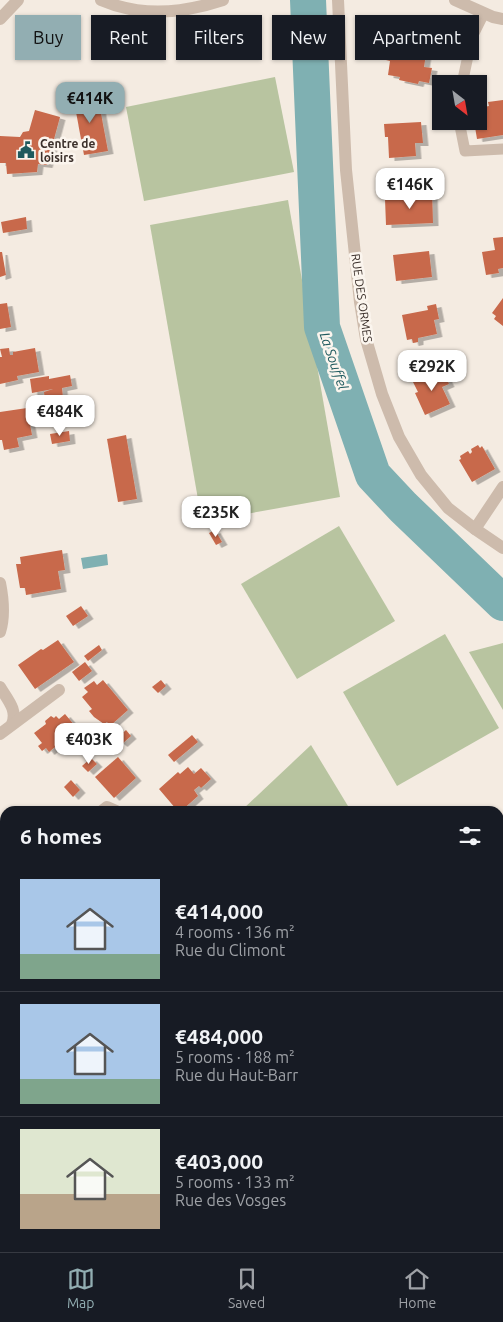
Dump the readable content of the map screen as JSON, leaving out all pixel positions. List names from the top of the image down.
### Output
{
  "streets": {
    "street": ["RUE DES ORMES"]
  },
  "water": ["La Souffel"],
  "places": {
    "public building": ["Centre de loisirs"]
  },
  "north": "bottom right",
  "page": {
    "chip": [
      "Buy",
      "Rent",
      "Filters",
      "New",
      "Apartment"
    ],
    "price": [
      "€414K",
      "€146K",
      "€292K",
      "€484K",
      "€235K",
      "€403K"
    ],
    "heading": "6 homes",
    "list": [
      {
        "name": "€414,000",
        "note": "4 rooms · 136 m² · Rue du Climont"
      },
      {
        "name": "€484,000",
        "note": "5 rooms · 188 m² · Rue du Haut-Barr"
      },
      {
        "name": "€403,000",
        "note": "5 rooms · 133 m² · Rue des Vosges"
      }
    ],
    "tabs": ["Map", "Saved", "Home"]
  }
}
